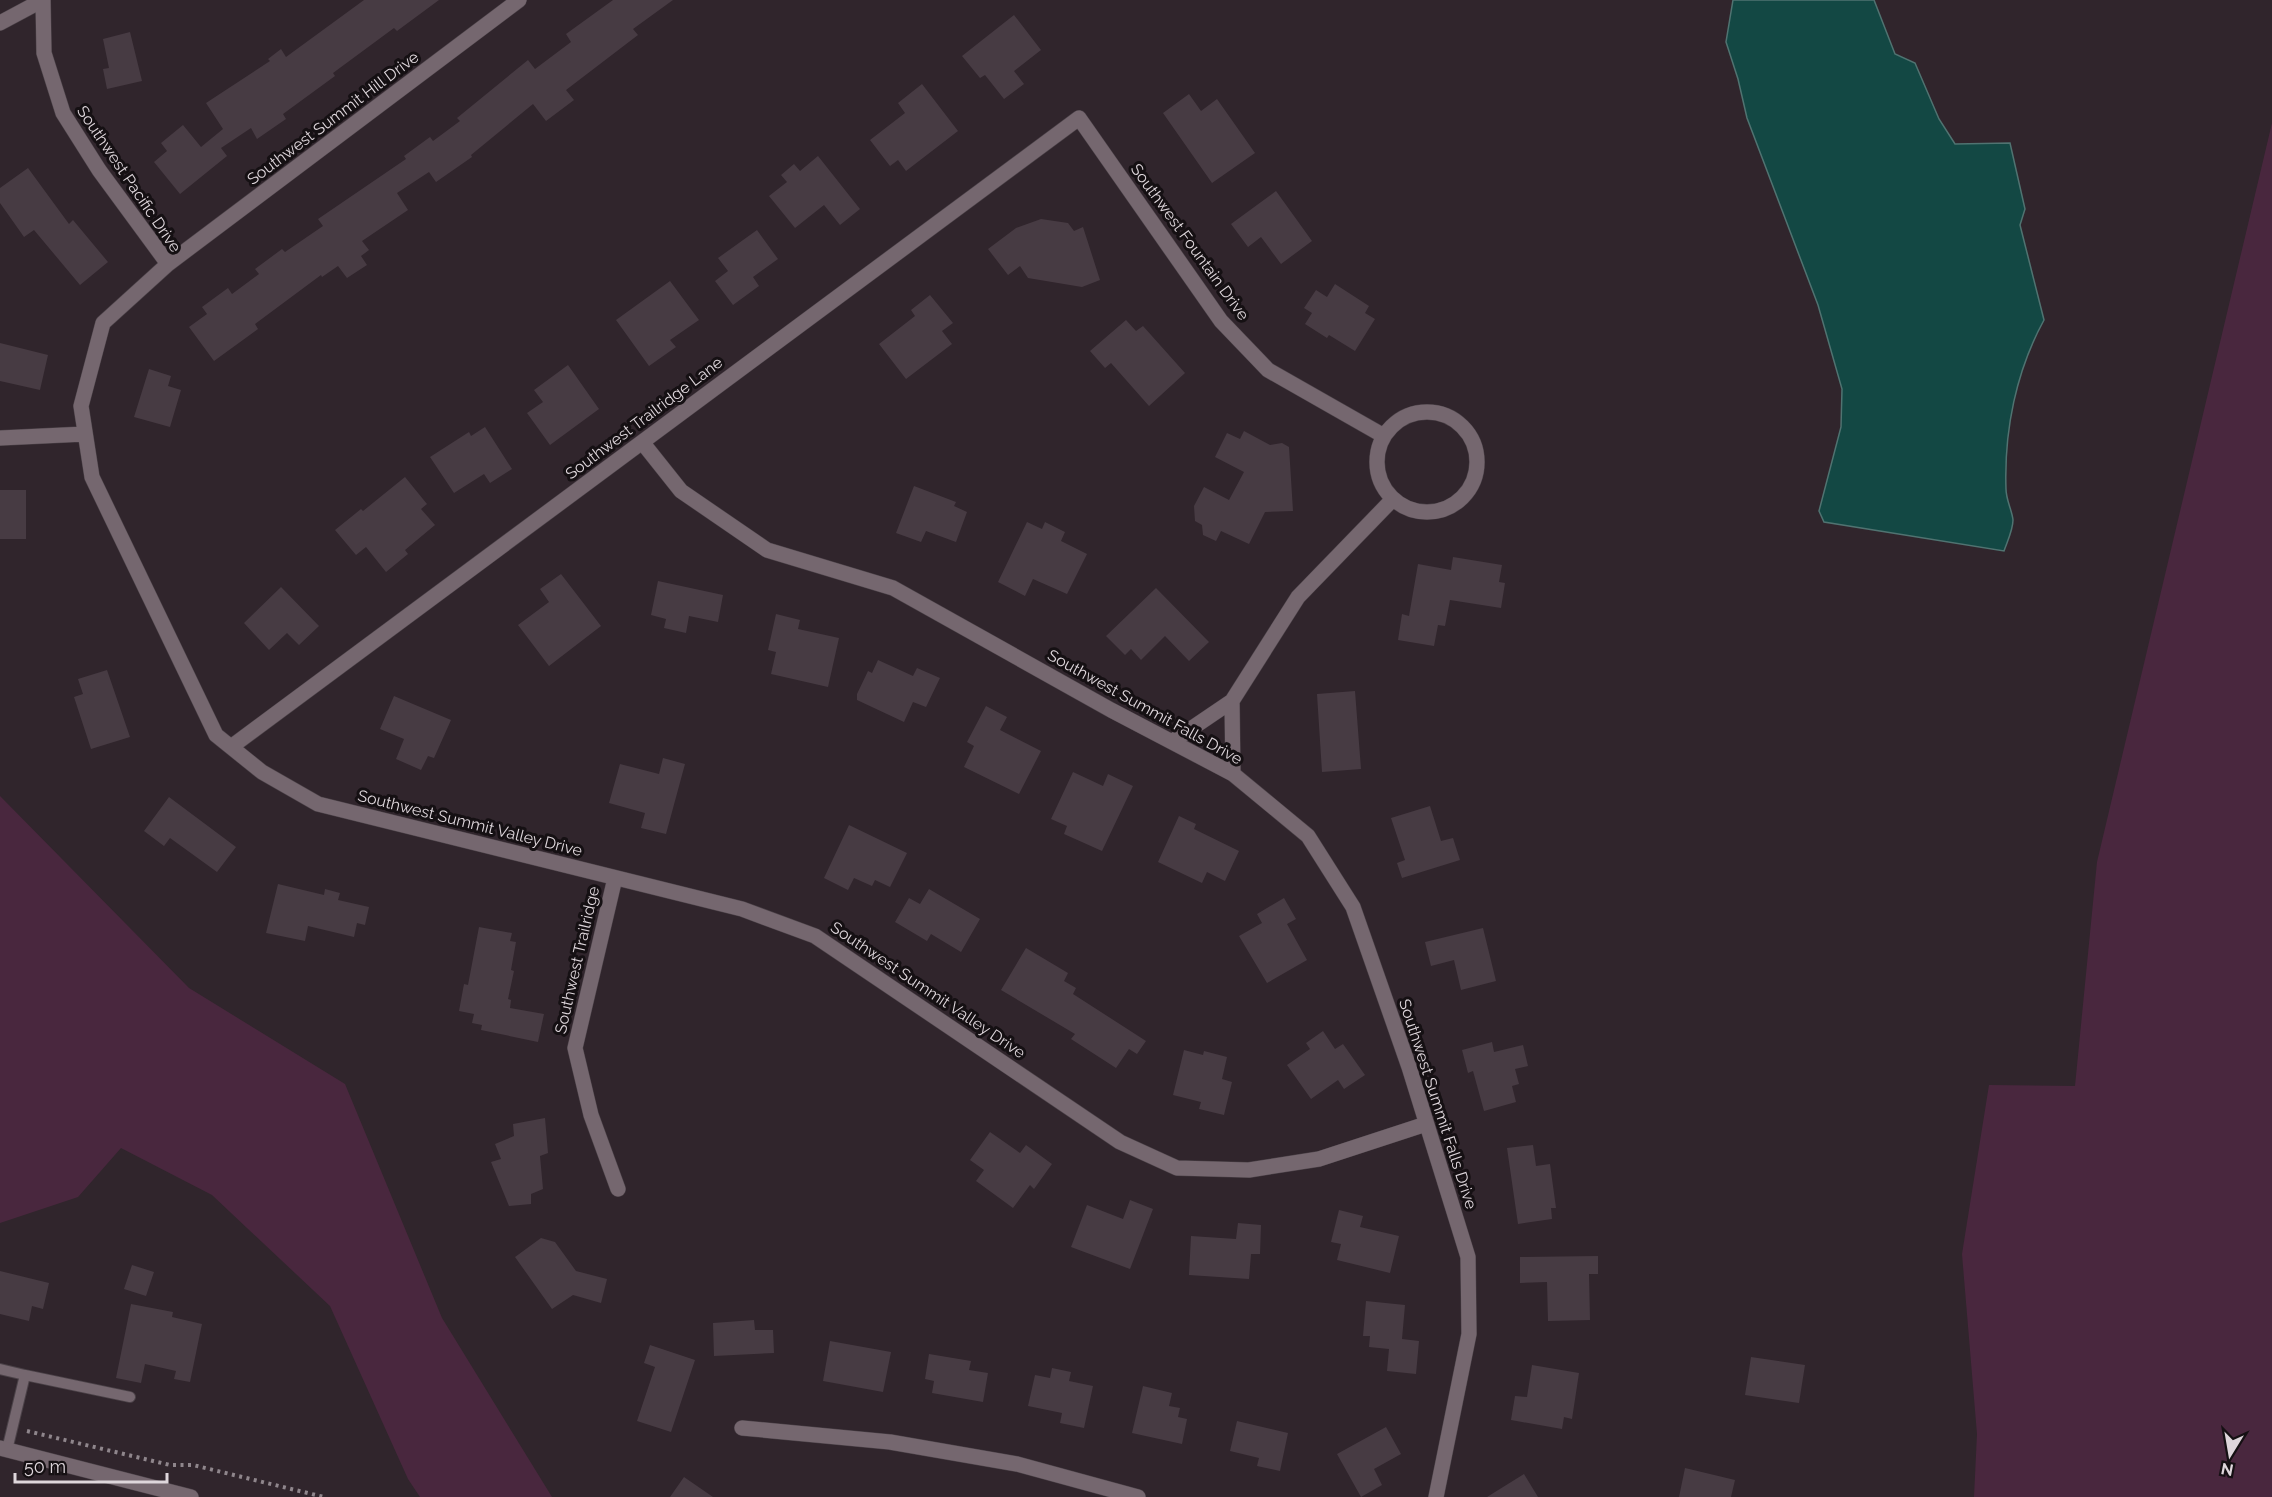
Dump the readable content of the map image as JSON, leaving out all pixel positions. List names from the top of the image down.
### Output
{
  "streets": {
    "street": [
      "Southwest Summit Hill Drive",
      "Southwest Pacific Drive",
      "Southwest Fountain Drive",
      "Southwest Trailridge Lane",
      "Southwest Summit Falls Drive",
      "Southwest Summit Valley Drive",
      "Southwest Trailridge"
    ]
  },
  "crossings": [
    ["Southwest Summit Hill Drive", "Southwest Pacific Drive"],
    ["Southwest Pacific Drive", "Southwest Trailridge Lane"],
    ["Southwest Pacific Drive", "Southwest Summit Valley Drive"],
    ["Southwest Fountain Drive", "Southwest Trailridge Lane"],
    ["Southwest Trailridge Lane", "Southwest Summit Falls Drive"],
    ["Southwest Trailridge Lane", "Southwest Summit Valley Drive"],
    ["Southwest Summit Falls Drive", "Southwest Summit Valley Drive"],
    ["Southwest Summit Valley Drive", "Southwest Trailridge"]
  ],
  "scale_bar": "50 m",
  "north": "bottom"
}
